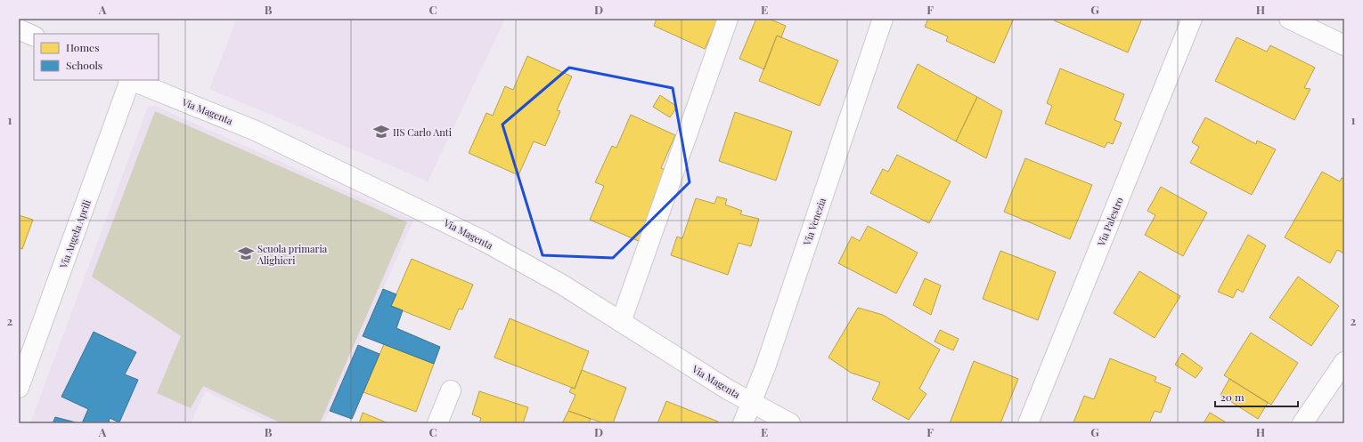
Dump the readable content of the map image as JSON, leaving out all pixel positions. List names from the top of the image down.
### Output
{
  "streets": {
    "street": [
      "Via Magenta",
      "Via Venezia",
      "Via Palestro",
      "Via Angela Aprili"
    ]
  },
  "crossings": [
    ["Via Magenta", "Via Venezia"],
    ["Via Magenta", "Via Angela Aprili"]
  ],
  "places": {
    "school or university": ["IIS Carlo Anti", "Scuola primaria Alighieri"]
  },
  "legend": ["Homes", "Schools"],
  "scale_bar": "20 m",
  "grid": {
    "columns": [
      "A",
      "B",
      "C",
      "D",
      "E",
      "F",
      "G",
      "H"
    ],
    "rows": ["1", "2"]
  }
}
